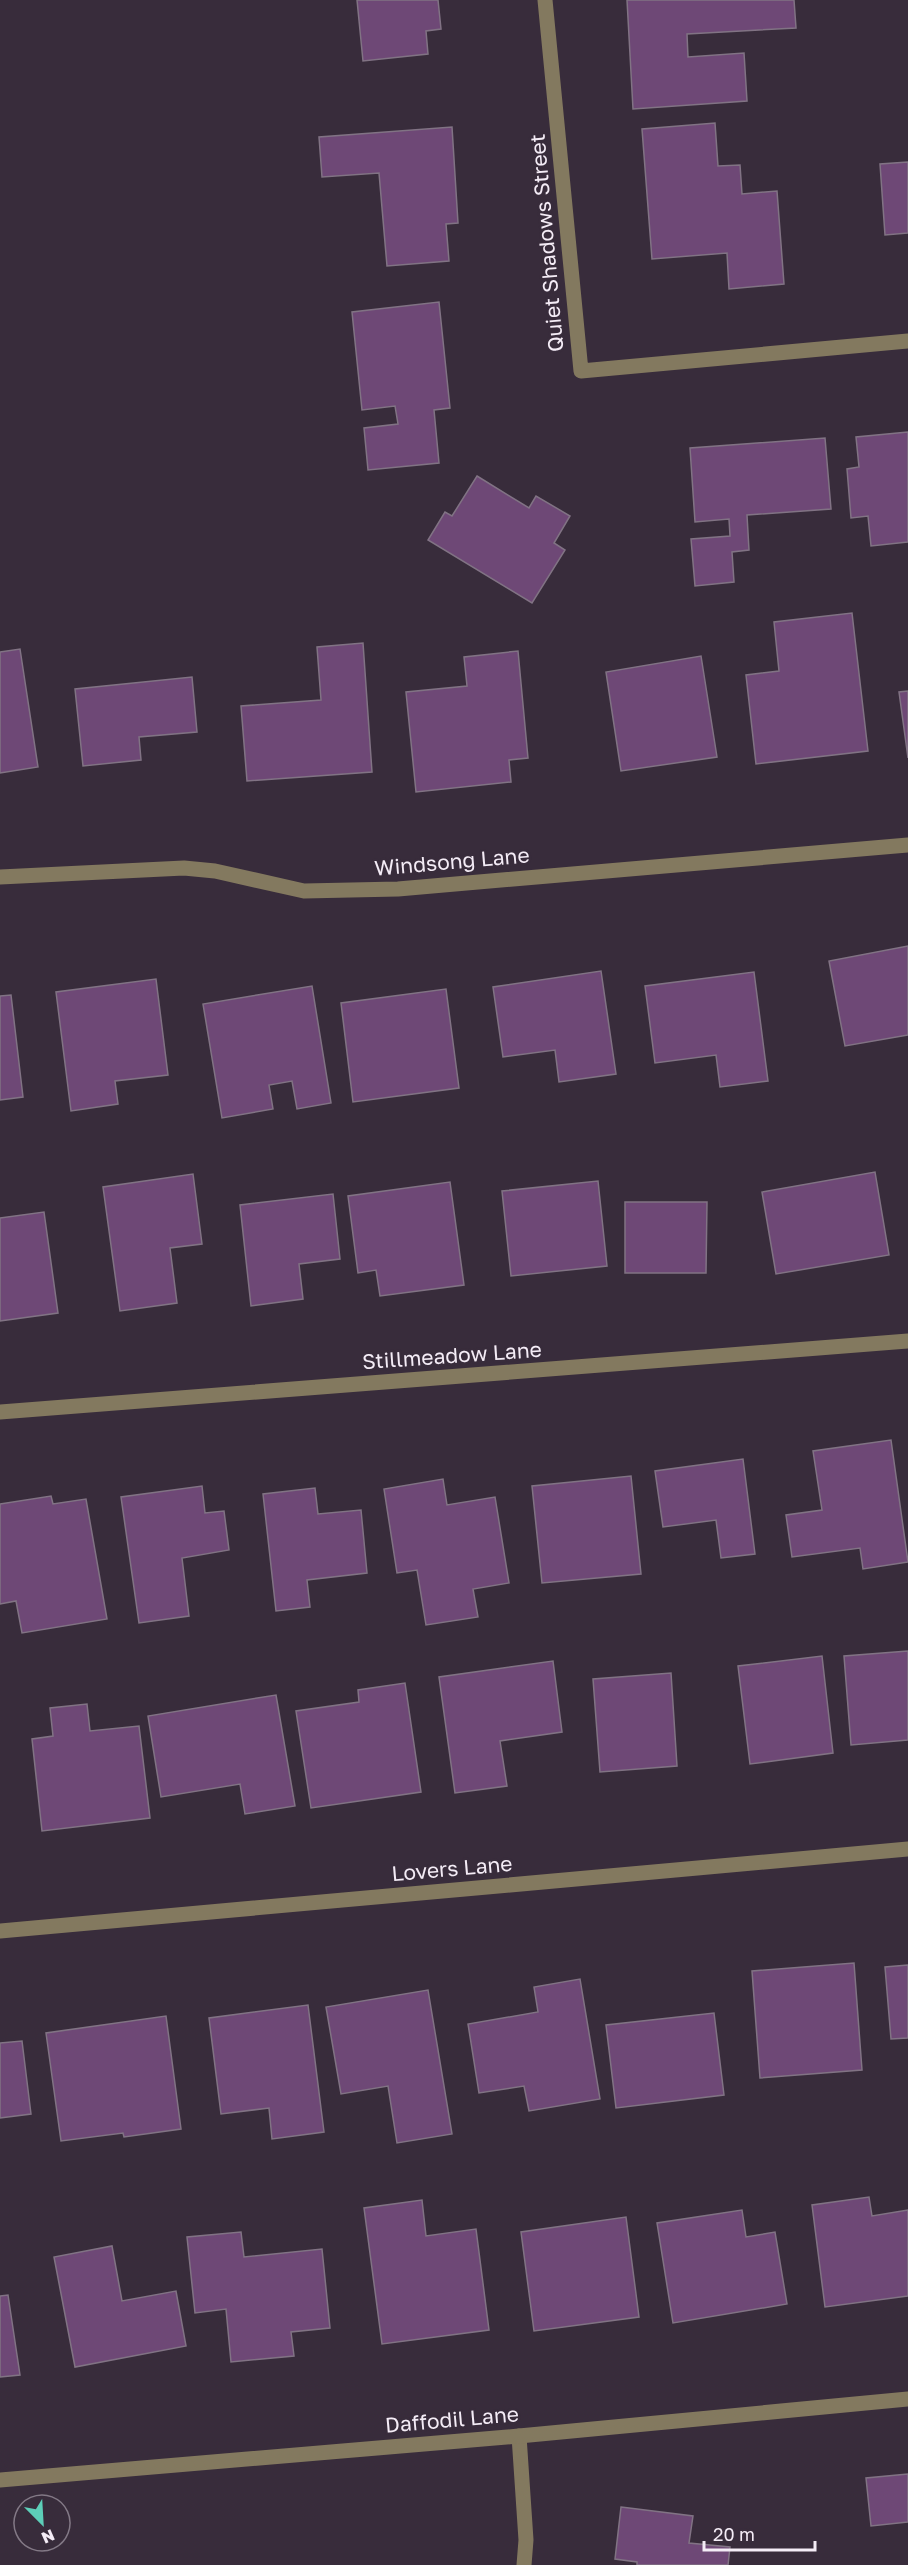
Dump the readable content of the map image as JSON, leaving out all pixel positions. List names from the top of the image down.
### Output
{
  "streets": {
    "street": [
      "Quiet Shadows Street",
      "Windsong Lane",
      "Stillmeadow Lane",
      "Lovers Lane",
      "Daffodil Lane"
    ]
  },
  "scale_bar": "20 m",
  "north": "bottom right"
}
